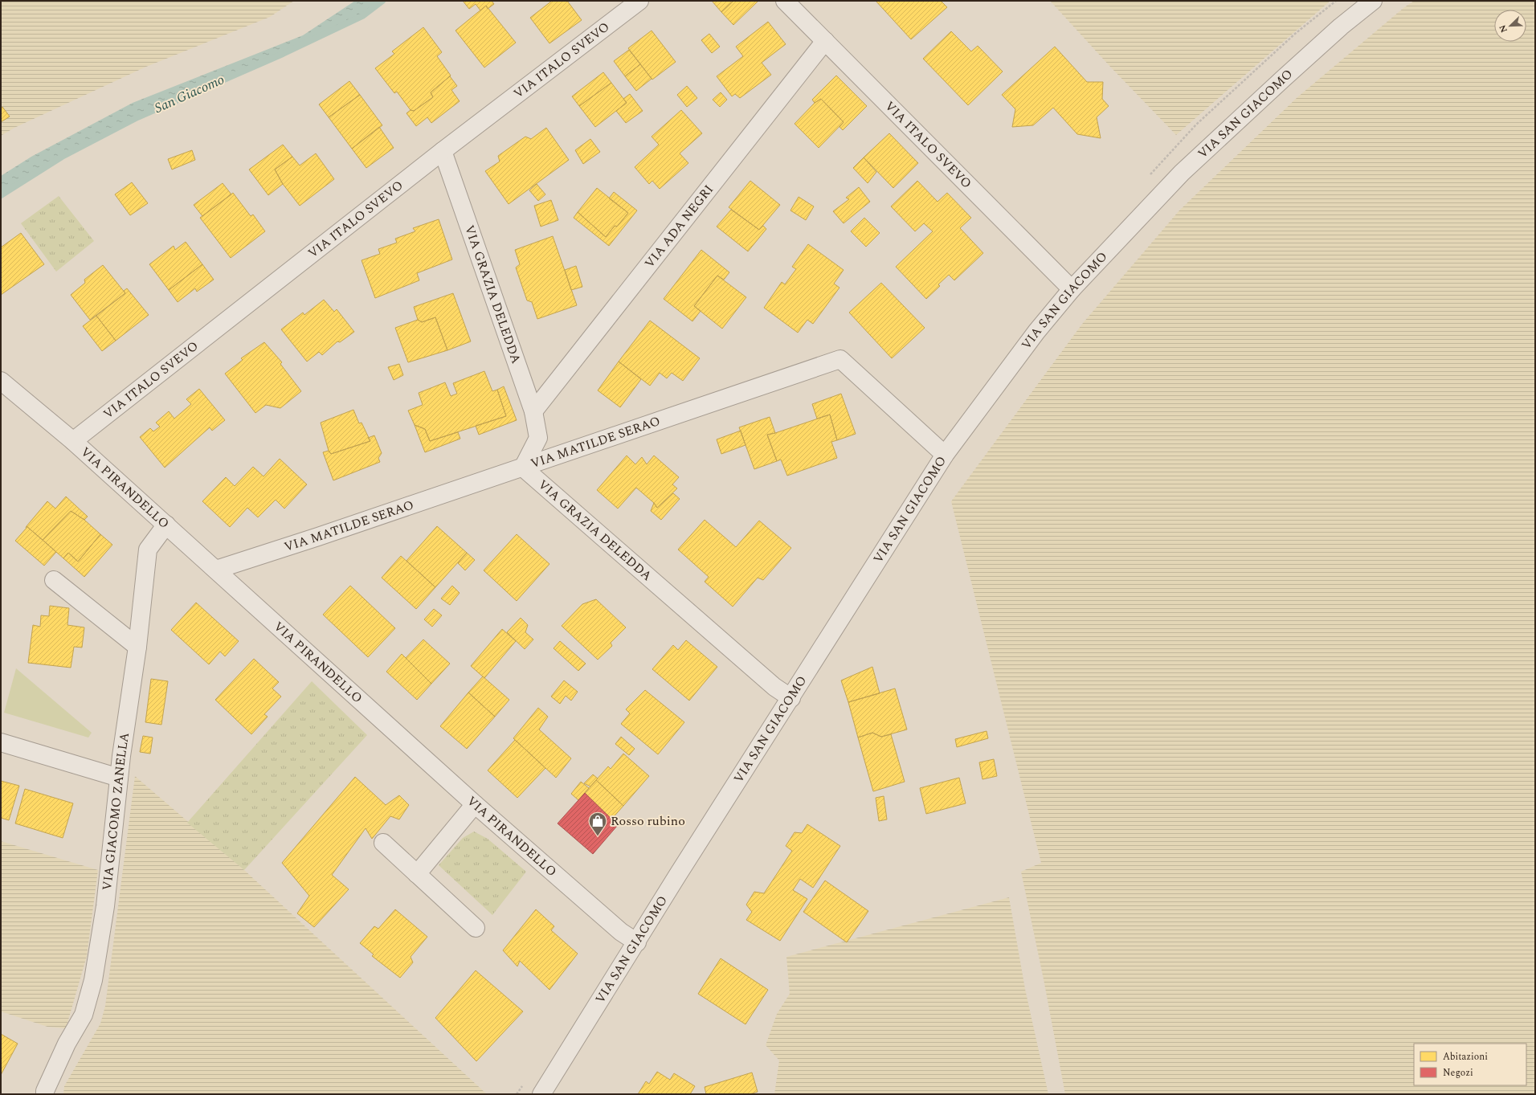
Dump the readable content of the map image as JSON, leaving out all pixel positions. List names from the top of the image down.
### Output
{
  "streets": {
    "street": [
      "VIA ITALO SVEVO",
      "VIA SAN GIACOMO",
      "VIA ADA NEGRI",
      "VIA GRAZIA DELEDDA",
      "VIA MATILDE SERAO",
      "VIA PIRANDELLO",
      "VIA GIACOMO ZANELLA"
    ]
  },
  "crossings": [
    ["VIA ITALO SVEVO", "VIA SAN GIACOMO"],
    ["VIA ITALO SVEVO", "VIA ADA NEGRI"],
    ["VIA ITALO SVEVO", "VIA GRAZIA DELEDDA"],
    ["VIA ITALO SVEVO", "VIA PIRANDELLO"],
    ["VIA SAN GIACOMO", "VIA GRAZIA DELEDDA"],
    ["VIA SAN GIACOMO", "VIA MATILDE SERAO"],
    ["VIA SAN GIACOMO", "VIA PIRANDELLO"],
    ["VIA ADA NEGRI", "VIA GRAZIA DELEDDA"],
    ["VIA GRAZIA DELEDDA", "VIA MATILDE SERAO"],
    ["VIA MATILDE SERAO", "VIA PIRANDELLO"],
    ["VIA PIRANDELLO", "VIA GIACOMO ZANELLA"]
  ],
  "water": ["San Giacomo"],
  "places": {
    "shop": ["Rosso rubino"]
  },
  "legend": ["Abitazioni", "Negozi"],
  "north": "bottom left"
}
